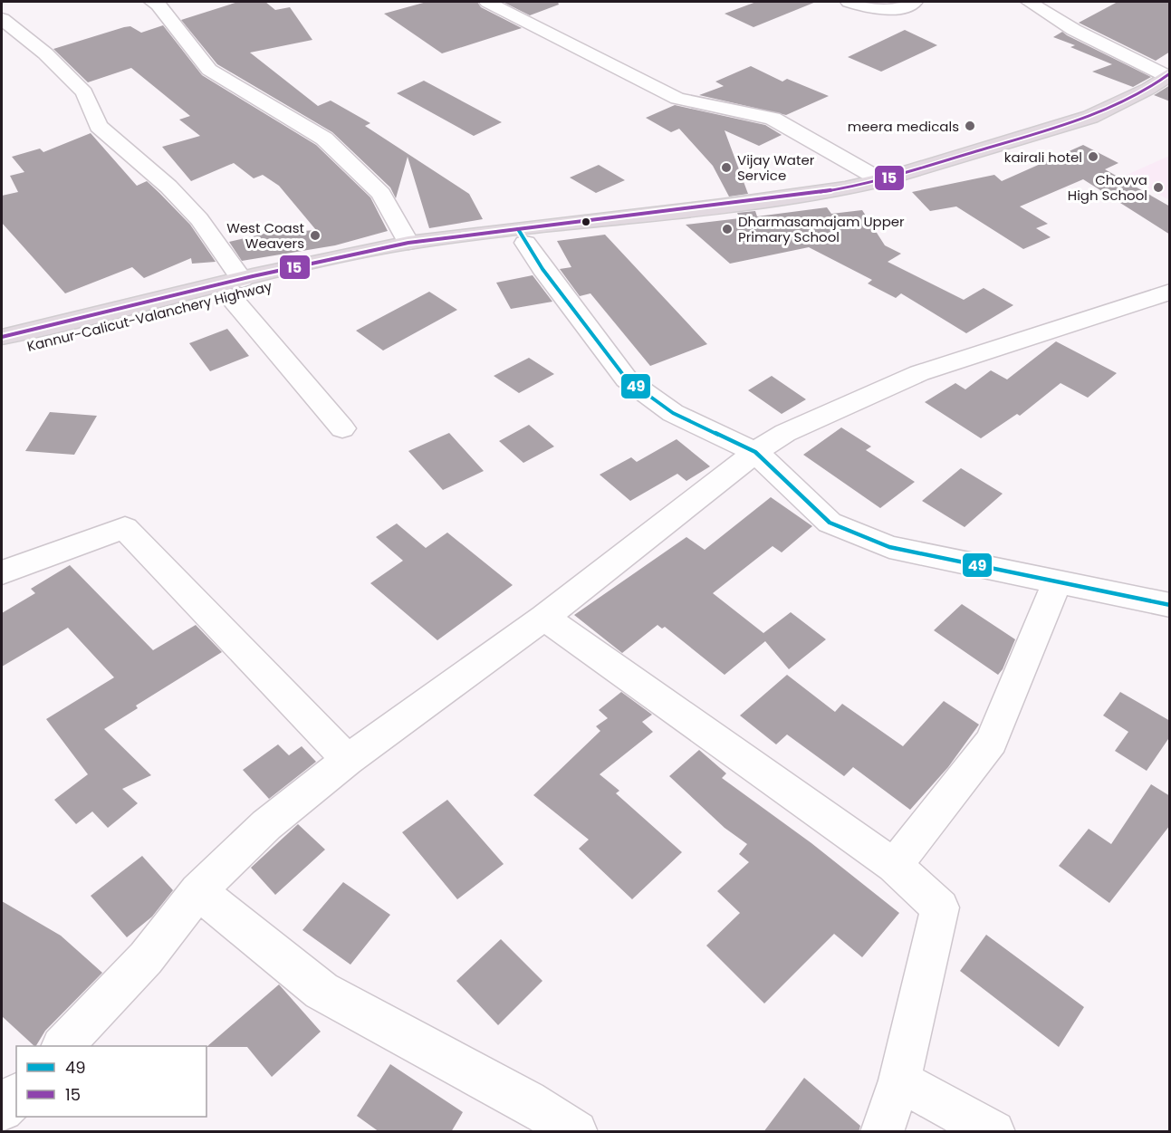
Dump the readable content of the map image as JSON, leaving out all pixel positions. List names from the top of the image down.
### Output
{
  "streets": {
    "highway": ["Kannur-Calicut-Valanchery Highway"]
  },
  "places": [
    "meera medicals",
    "kairali hotel",
    "Vijay Water Service",
    "Chovva High School",
    "Dharmasamajam Upper Primary School",
    "West Coast Weavers"
  ],
  "lines": ["transit line 15", "transit line 49"],
  "legend": ["49", "15"]
}
